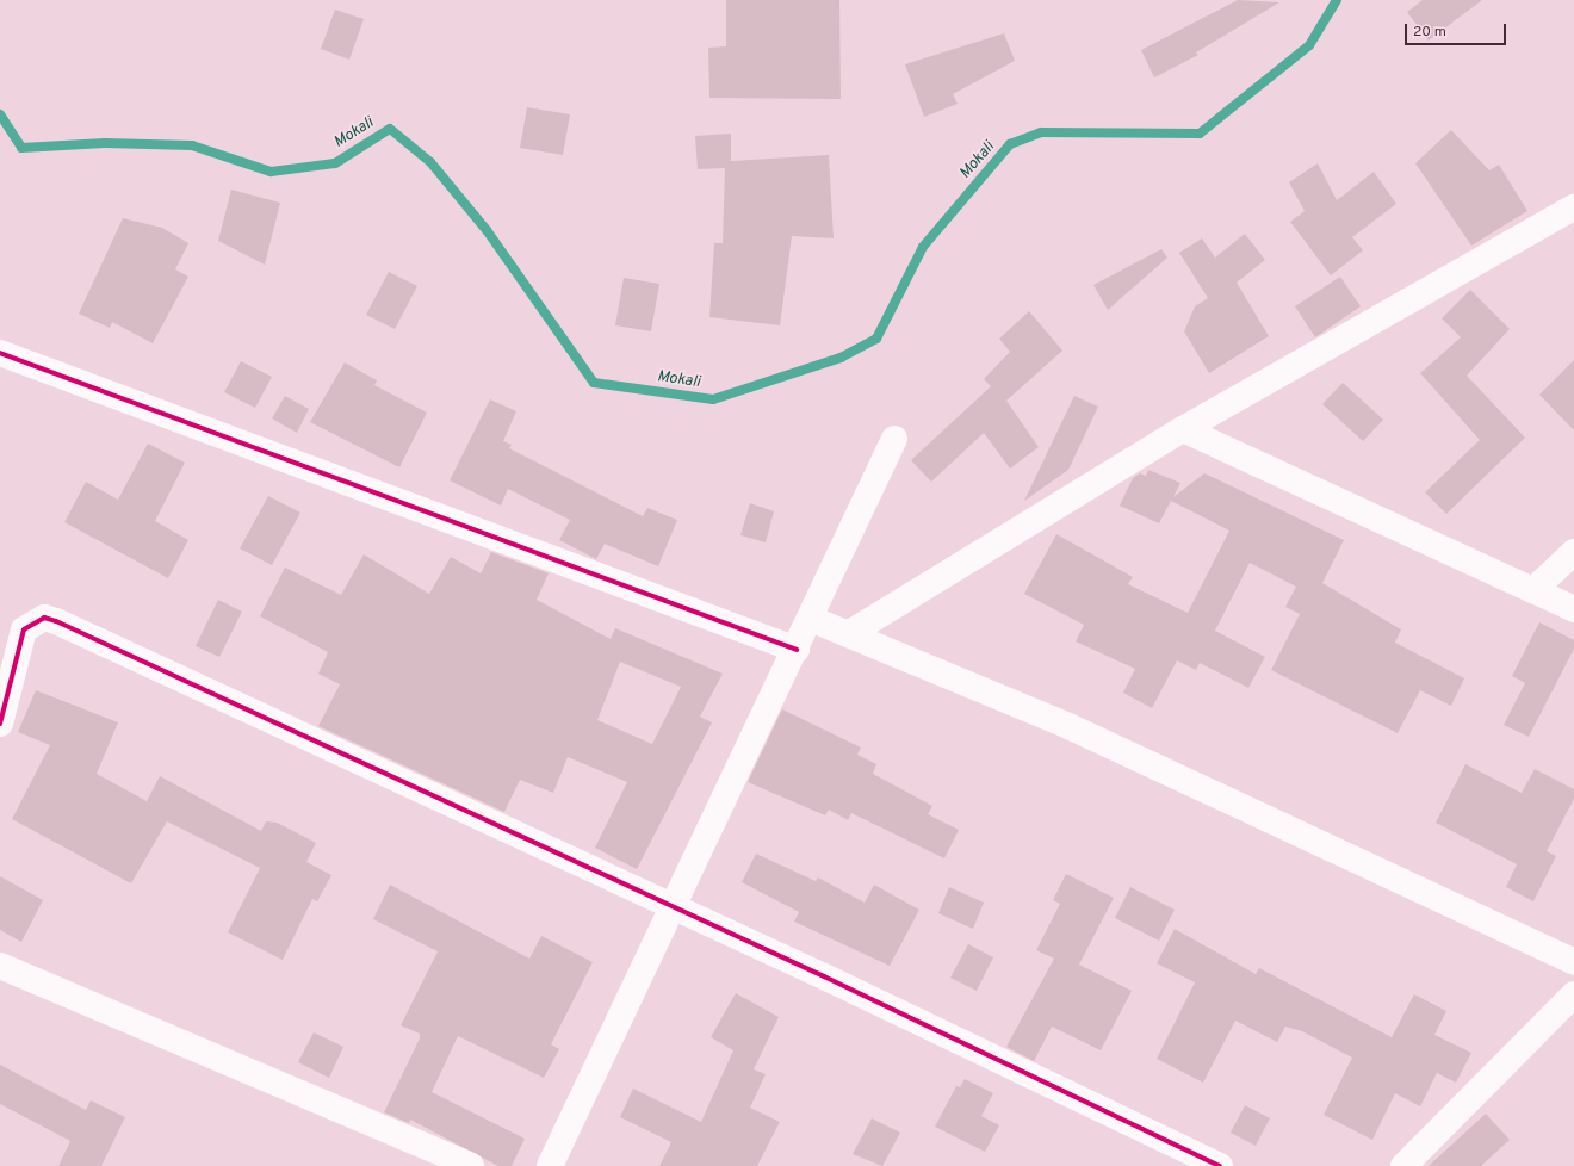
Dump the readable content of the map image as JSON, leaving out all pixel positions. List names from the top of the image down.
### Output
{
  "water": ["Mokali"],
  "scale_bar": "20 m"
}
